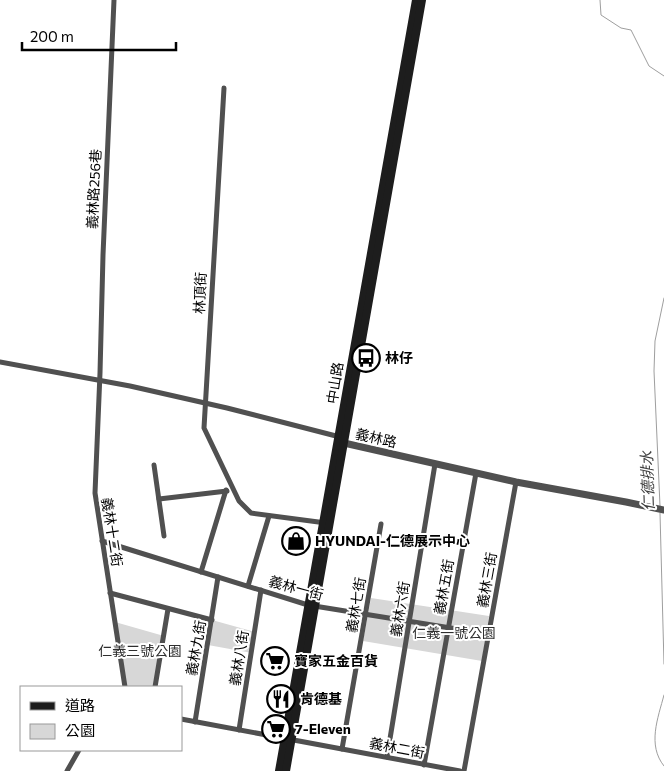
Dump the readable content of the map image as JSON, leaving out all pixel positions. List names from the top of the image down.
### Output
{
  "streets": {
    "main road": ["中山路"],
    "street": [
      "義林路256巷",
      "林頂街",
      "義林路",
      "義林十二街",
      "義林三街",
      "義林五街",
      "義林一街",
      "義林七街",
      "義林六街",
      "義林九街",
      "義林八街",
      "義林二街"
    ]
  },
  "crossings": [
    ["義林路256巷", "義林路"],
    ["義林路256巷", "義林十二街"],
    ["林頂街", "中山路"],
    ["林頂街", "義林路"],
    ["中山路", "義林路"],
    ["中山路", "義林一街"],
    ["中山路", "義林二街"],
    ["義林路", "義林十二街"],
    ["義林路", "義林三街"],
    ["義林路", "義林五街"],
    ["義林路", "義林六街"],
    ["義林十二街", "義林一街"],
    ["義林三街", "義林一街"],
    ["義林三街", "義林二街"],
    ["義林五街", "義林一街"],
    ["義林五街", "義林二街"],
    ["義林一街", "義林七街"],
    ["義林一街", "義林六街"],
    ["義林一街", "義林九街"],
    ["義林一街", "義林八街"],
    ["義林七街", "義林二街"],
    ["義林六街", "義林二街"],
    ["義林九街", "義林二街"],
    ["義林八街", "義林二街"]
  ],
  "water": ["仁德排水"],
  "parks": ["仁義一號公園", "仁義三號公園"],
  "places": {
    "bus stop": ["林仔"],
    "shop": ["HYUNDAI-仁德展示中心"],
    "supermarket": ["寶家五金百貨", "7-Eleven"],
    "restaurant": ["肯德基"]
  },
  "legend": ["道路", "公園"],
  "scale_bar": "200 m"
}
